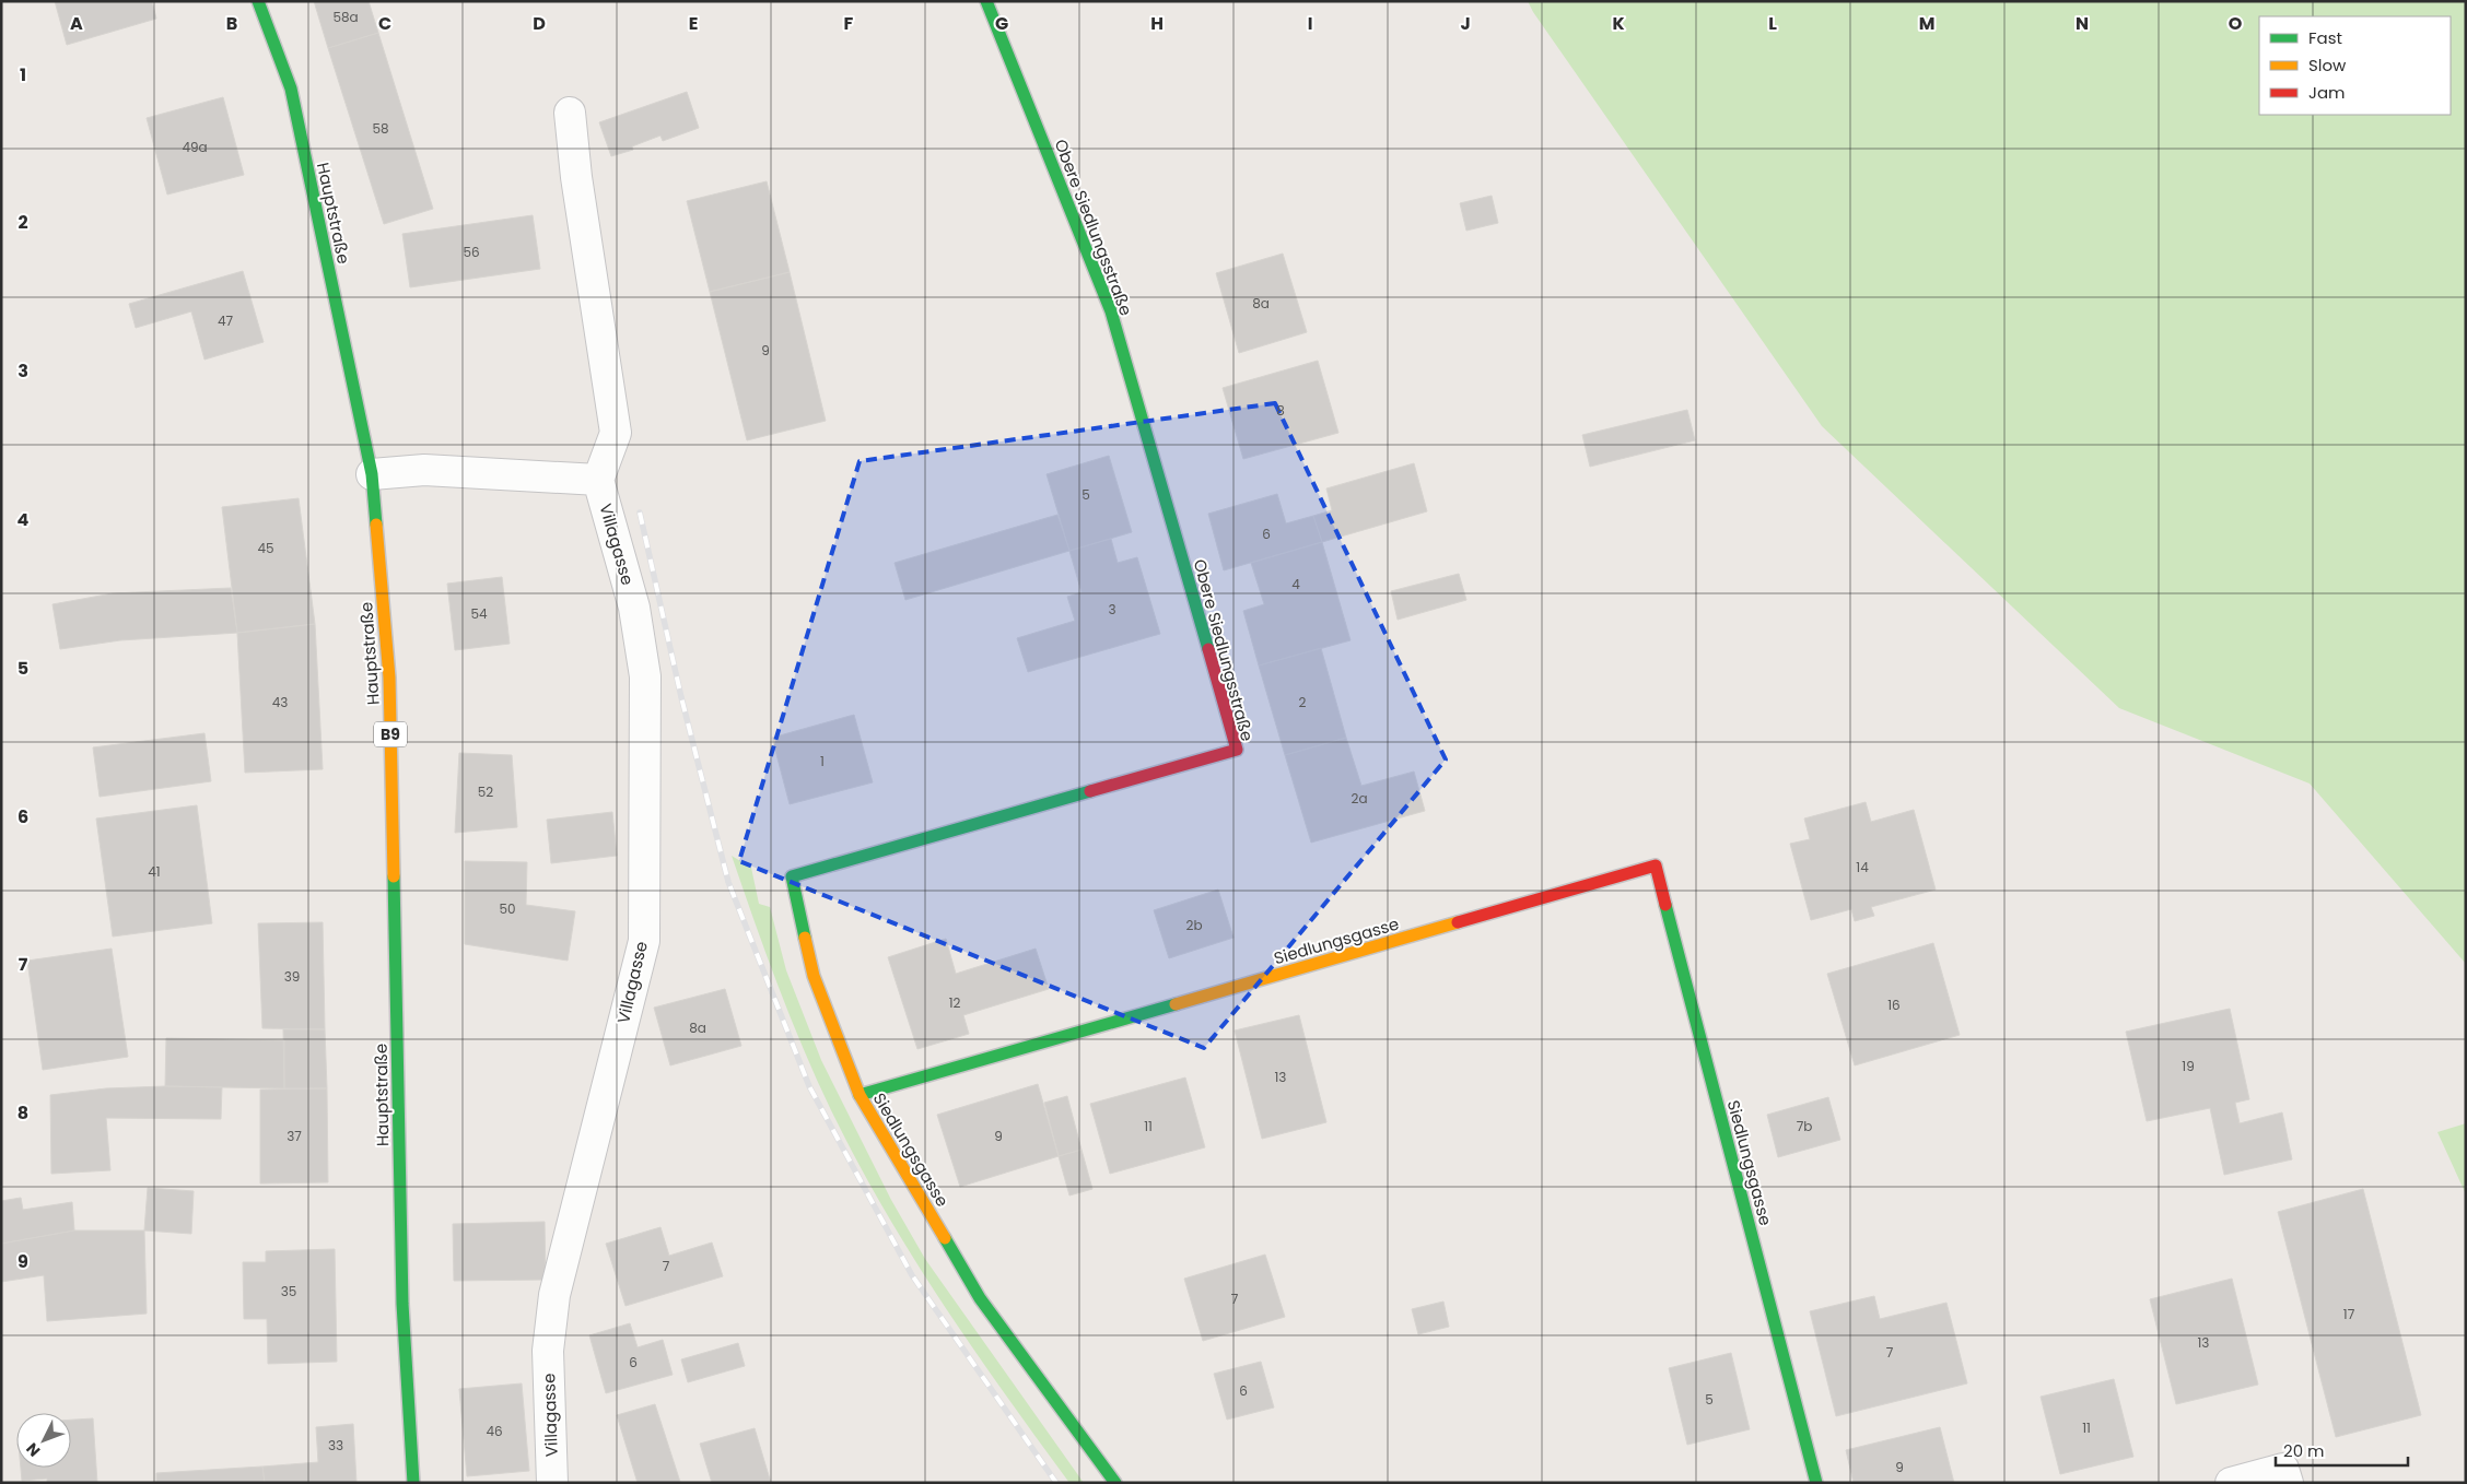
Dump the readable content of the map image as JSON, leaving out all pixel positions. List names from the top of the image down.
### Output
{
  "streets": {
    "street": [
      "Hauptstraße",
      "Obere Siedlungsstraße",
      "Villagasse",
      "B9",
      "Siedlungsgasse"
    ]
  },
  "crossings": [
    ["Obere Siedlungsstraße", "Siedlungsgasse"]
  ],
  "house_numbers": [
    "58a",
    "58",
    "49a",
    "56",
    "8a",
    "47",
    "9",
    "8",
    "5",
    "6",
    "45",
    "4",
    "3",
    "54",
    "43",
    "2",
    "1",
    "52",
    "2a",
    "14",
    "41",
    "50",
    "2b",
    "39",
    "12",
    "16",
    "8a",
    "19",
    "13",
    "11",
    "7b",
    "37",
    "9",
    "7",
    "35",
    "7",
    "17",
    "13",
    "7",
    "6",
    "6",
    "5",
    "11",
    "46",
    "33",
    "9"
  ],
  "legend": ["Fast", "Slow", "Jam"],
  "scale_bar": "20 m",
  "north": "bottom left",
  "grid": {
    "columns": [
      "A",
      "B",
      "C",
      "D",
      "E",
      "F",
      "G",
      "H",
      "I",
      "J",
      "K",
      "L",
      "M",
      "N",
      "O"
    ],
    "rows": [
      "1",
      "2",
      "3",
      "4",
      "5",
      "6",
      "7",
      "8",
      "9"
    ]
  }
}
